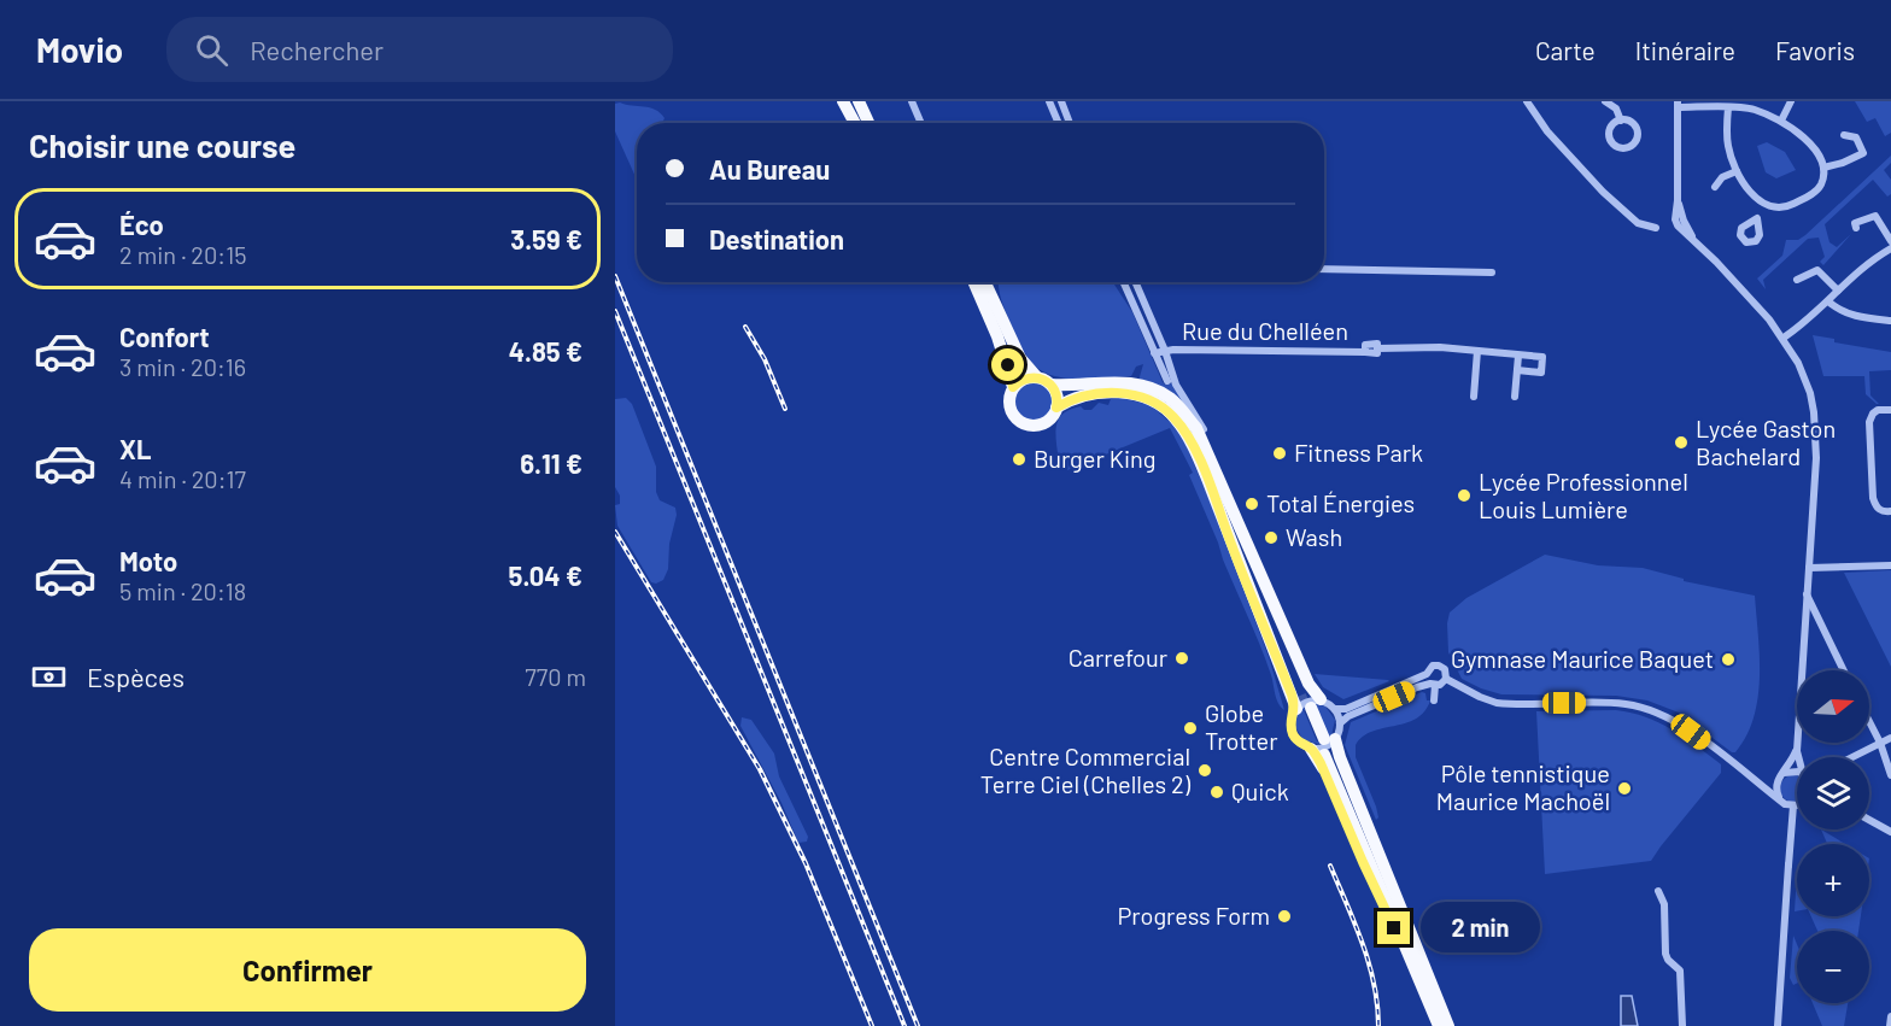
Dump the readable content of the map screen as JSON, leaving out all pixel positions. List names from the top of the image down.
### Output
{
  "streets": {
    "street": ["Rue du Chelléen"]
  },
  "places": [
    "Lycée Gaston Bachelard",
    "Fitness Park",
    "Burger King",
    "Lycée Professionnel Louis Lumière",
    "Total Énergies",
    "Wash",
    "Carrefour",
    "Gymnase Maurice Baquet",
    "Globe Trotter",
    "Centre Commercial Terre Ciel (Chelles 2)",
    "Pôle tennistique Maurice Machoël",
    "Quick",
    "Progress Form"
  ],
  "north": "right",
  "page": {
    "header": "Movio",
    "search": "Rechercher",
    "nav": ["Carte", "Itinéraire", "Favoris"],
    "heading": "Choisir une course",
    "banner": ["Au Bureau", "Destination"],
    "list": [
      {
        "name": "Éco",
        "note": "2 min · 20:15",
        "value": "3.59 €"
      },
      {
        "name": "Confort",
        "note": "3 min · 20:16",
        "value": "4.85 €"
      },
      {
        "name": "XL",
        "note": "4 min · 20:17",
        "value": "6.11 €"
      },
      {
        "name": "Moto",
        "note": "5 min · 20:18",
        "value": "5.04 €"
      }
    ],
    "pay": ["Espèces", "770 m"],
    "map_buttons": ["+", "−"],
    "bubble": "2 min",
    "buttons": "Confirmer"
  }
}
